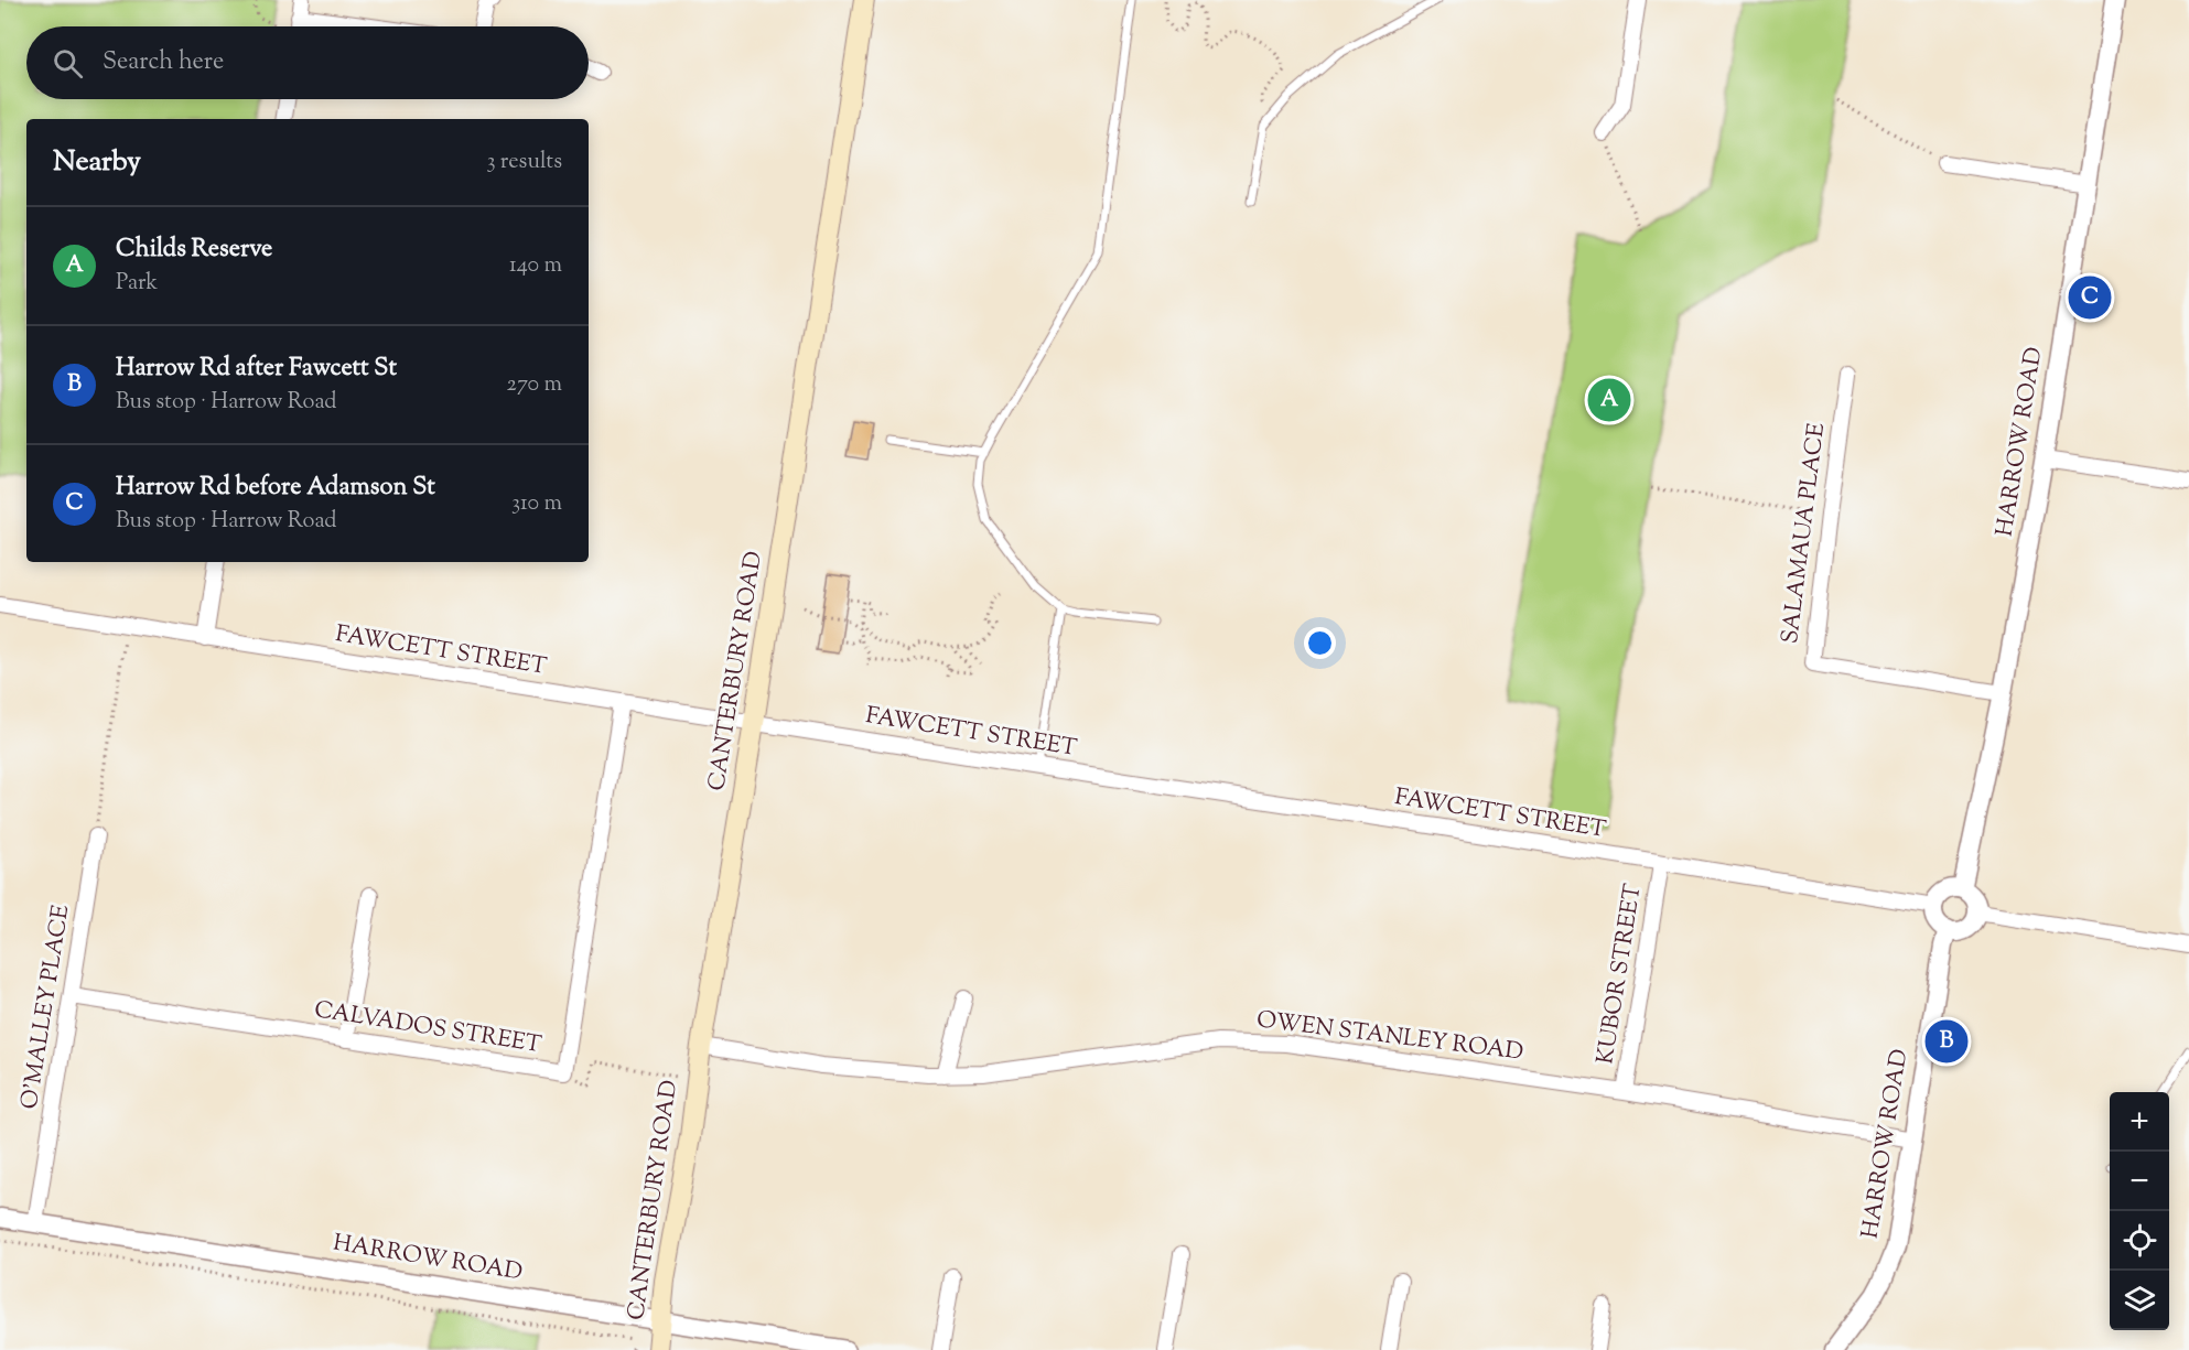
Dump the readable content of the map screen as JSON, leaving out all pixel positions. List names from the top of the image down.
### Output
{
  "streets": {
    "main road": ["CANTERBURY ROAD"],
    "street": [
      "HARROW ROAD",
      "SALAMAUA PLACE",
      "FAWCETT STREET",
      "KUBOR STREET",
      "O'MALLEY PLACE",
      "CALVADOS STREET",
      "OWEN STANLEY ROAD"
    ]
  },
  "crossings": [
    ["HARROW ROAD", "SALAMAUA PLACE"],
    ["HARROW ROAD", "FAWCETT STREET"],
    ["HARROW ROAD", "CANTERBURY ROAD"],
    ["HARROW ROAD", "O'MALLEY PLACE"],
    ["HARROW ROAD", "OWEN STANLEY ROAD"],
    ["FAWCETT STREET", "CANTERBURY ROAD"],
    ["FAWCETT STREET", "KUBOR STREET"],
    ["FAWCETT STREET", "CALVADOS STREET"],
    ["CANTERBURY ROAD", "OWEN STANLEY ROAD"],
    ["KUBOR STREET", "OWEN STANLEY ROAD"],
    ["O'MALLEY PLACE", "CALVADOS STREET"]
  ],
  "page": {
    "search": "Search here",
    "heading": ["Nearby", "3 results"],
    "list": [
      {
        "mark": "A",
        "name": "Childs Reserve",
        "note": "Park",
        "value": "140 m"
      },
      {
        "mark": "B",
        "name": "Harrow Rd after Fawcett St",
        "note": "Bus stop · Harrow Road",
        "value": "270 m"
      },
      {
        "mark": "C",
        "name": "Harrow Rd before Adamson St",
        "note": "Bus stop · Harrow Road",
        "value": "310 m"
      }
    ],
    "pins": ["C", "A", "B"],
    "map_buttons": ["+", "−"]
  }
}
